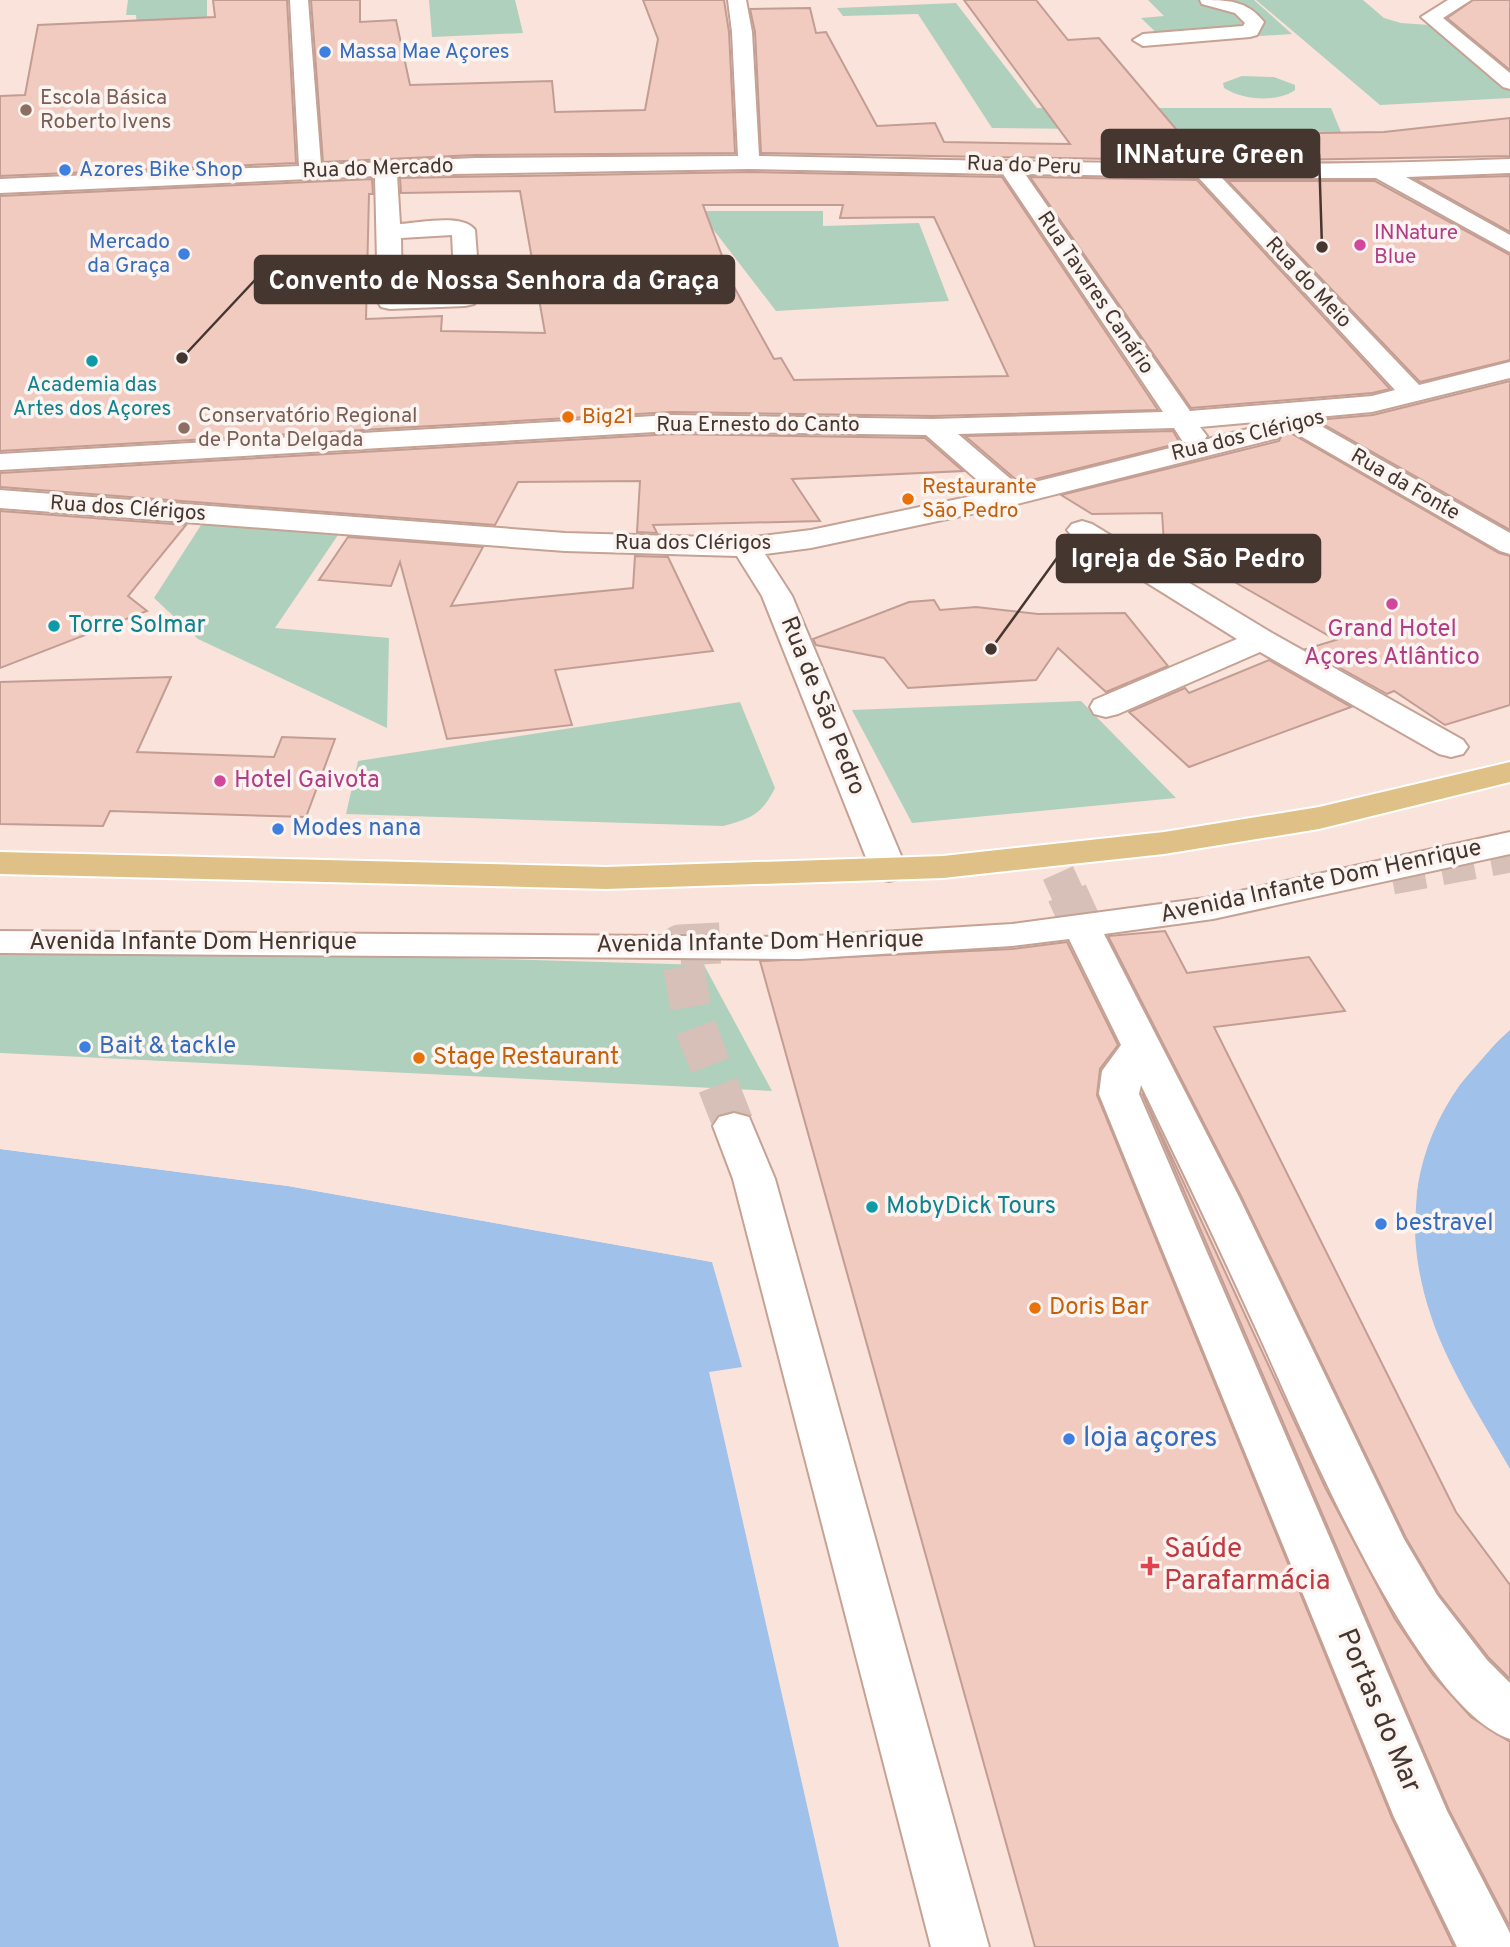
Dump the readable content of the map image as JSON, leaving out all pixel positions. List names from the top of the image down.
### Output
{
  "streets": {
    "street": [
      "Rua do Peru",
      "Rua do Mercado",
      "Rua do Meio",
      "Rua Tavares Canário",
      "Rua Ernesto do Canto",
      "Rua dos Clérigos",
      "Rua da Fonte",
      "Rua de São Pedro",
      "Avenida Infante Dom Henrique",
      "Portas do Mar"
    ]
  },
  "crossings": [
    ["Rua do Peru", "Rua do Mercado"],
    ["Rua do Peru", "Rua do Meio"],
    ["Rua do Peru", "Rua Tavares Canário"],
    ["Rua Tavares Canário", "Rua Ernesto do Canto"],
    ["Rua Tavares Canário", "Rua dos Clérigos"],
    ["Rua Ernesto do Canto", "Rua dos Clérigos"],
    ["Rua dos Clérigos", "Rua da Fonte"],
    ["Rua dos Clérigos", "Rua de São Pedro"]
  ],
  "places": {
    "other": [
      "Massa Mae Açores",
      "Escola Básica Roberto Ivens",
      "Azores Bike Shop",
      "INNature Blue",
      "INNature Green",
      "Mercado da Graça",
      "Convento de Nossa Senhora da Graça",
      "Academia das Artes dos Açores",
      "Big21",
      "Conservatório Regional de Ponta Delgada",
      "Restaurante São Pedro",
      "Grand Hotel Açores Atlântico",
      "Torre Solmar",
      "Igreja de São Pedro",
      "Hotel Gaivota",
      "Modes nana",
      "Bait & tackle",
      "Stage Restaurant",
      "MobyDick Tours",
      "bestravel",
      "Doris Bar",
      "loja açores"
    ],
    "health": ["Saúde Parafarmácia"]
  }
}
